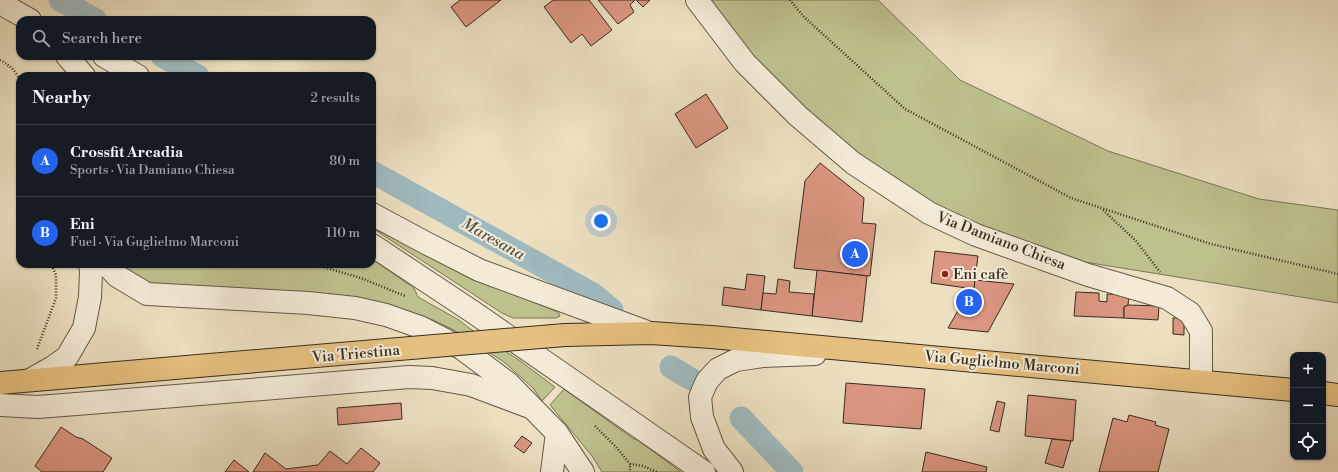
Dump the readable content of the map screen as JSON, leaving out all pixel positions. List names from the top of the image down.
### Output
{
  "streets": {
    "main road": ["Via Triestina", "Via Guglielmo Marconi"],
    "street": ["Via Damiano Chiesa"]
  },
  "crossings": [
    ["Via Damiano Chiesa", "Via Guglielmo Marconi"],
    ["Via Triestina", "Via Guglielmo Marconi"]
  ],
  "water": ["Maresana"],
  "places": ["Eni cafè"],
  "page": {
    "search": "Search here",
    "heading": ["Nearby", "2 results"],
    "list": [
      {
        "mark": "A",
        "name": "Crossfit Arcadia",
        "note": "Sports · Via Damiano Chiesa",
        "value": "80 m"
      },
      {
        "mark": "B",
        "name": "Eni",
        "note": "Fuel · Via Guglielmo Marconi",
        "value": "110 m"
      }
    ],
    "pins": ["A", "B"],
    "map_buttons": ["+", "−"]
  }
}
